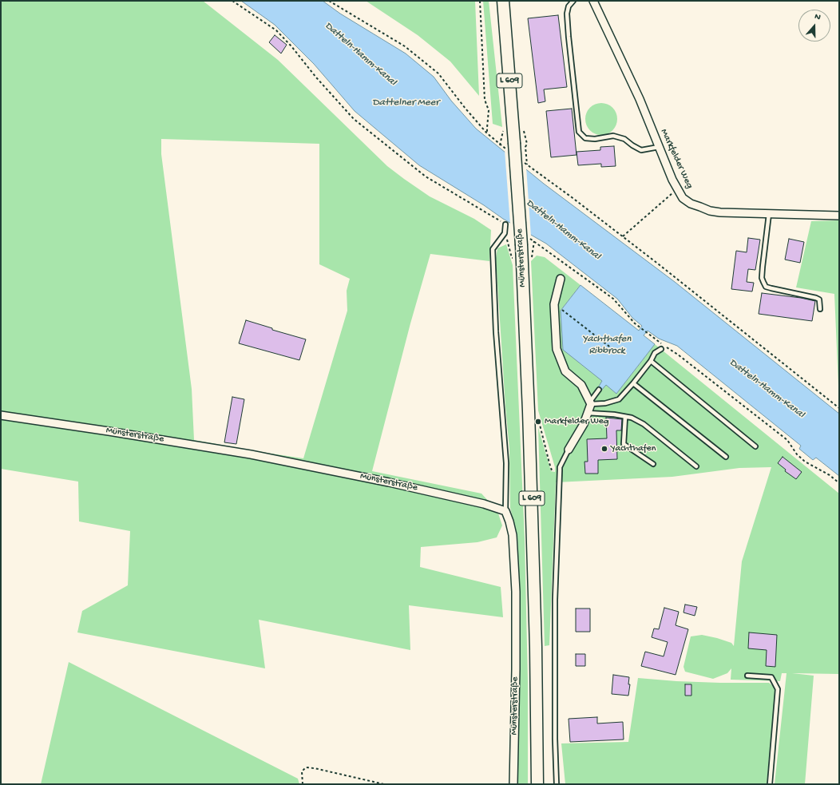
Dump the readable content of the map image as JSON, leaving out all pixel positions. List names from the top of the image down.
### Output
{
  "streets": {
    "main road": ["L 609", "Münsterstraße"],
    "street": ["Markfelder Weg"]
  },
  "water": ["Datteln-Hamm-Kanal", "Dattelner Meer", "Yachthafen Ribbrock"],
  "places": ["Markfelder Weg", "Yachthafen"],
  "north": "top"
}
